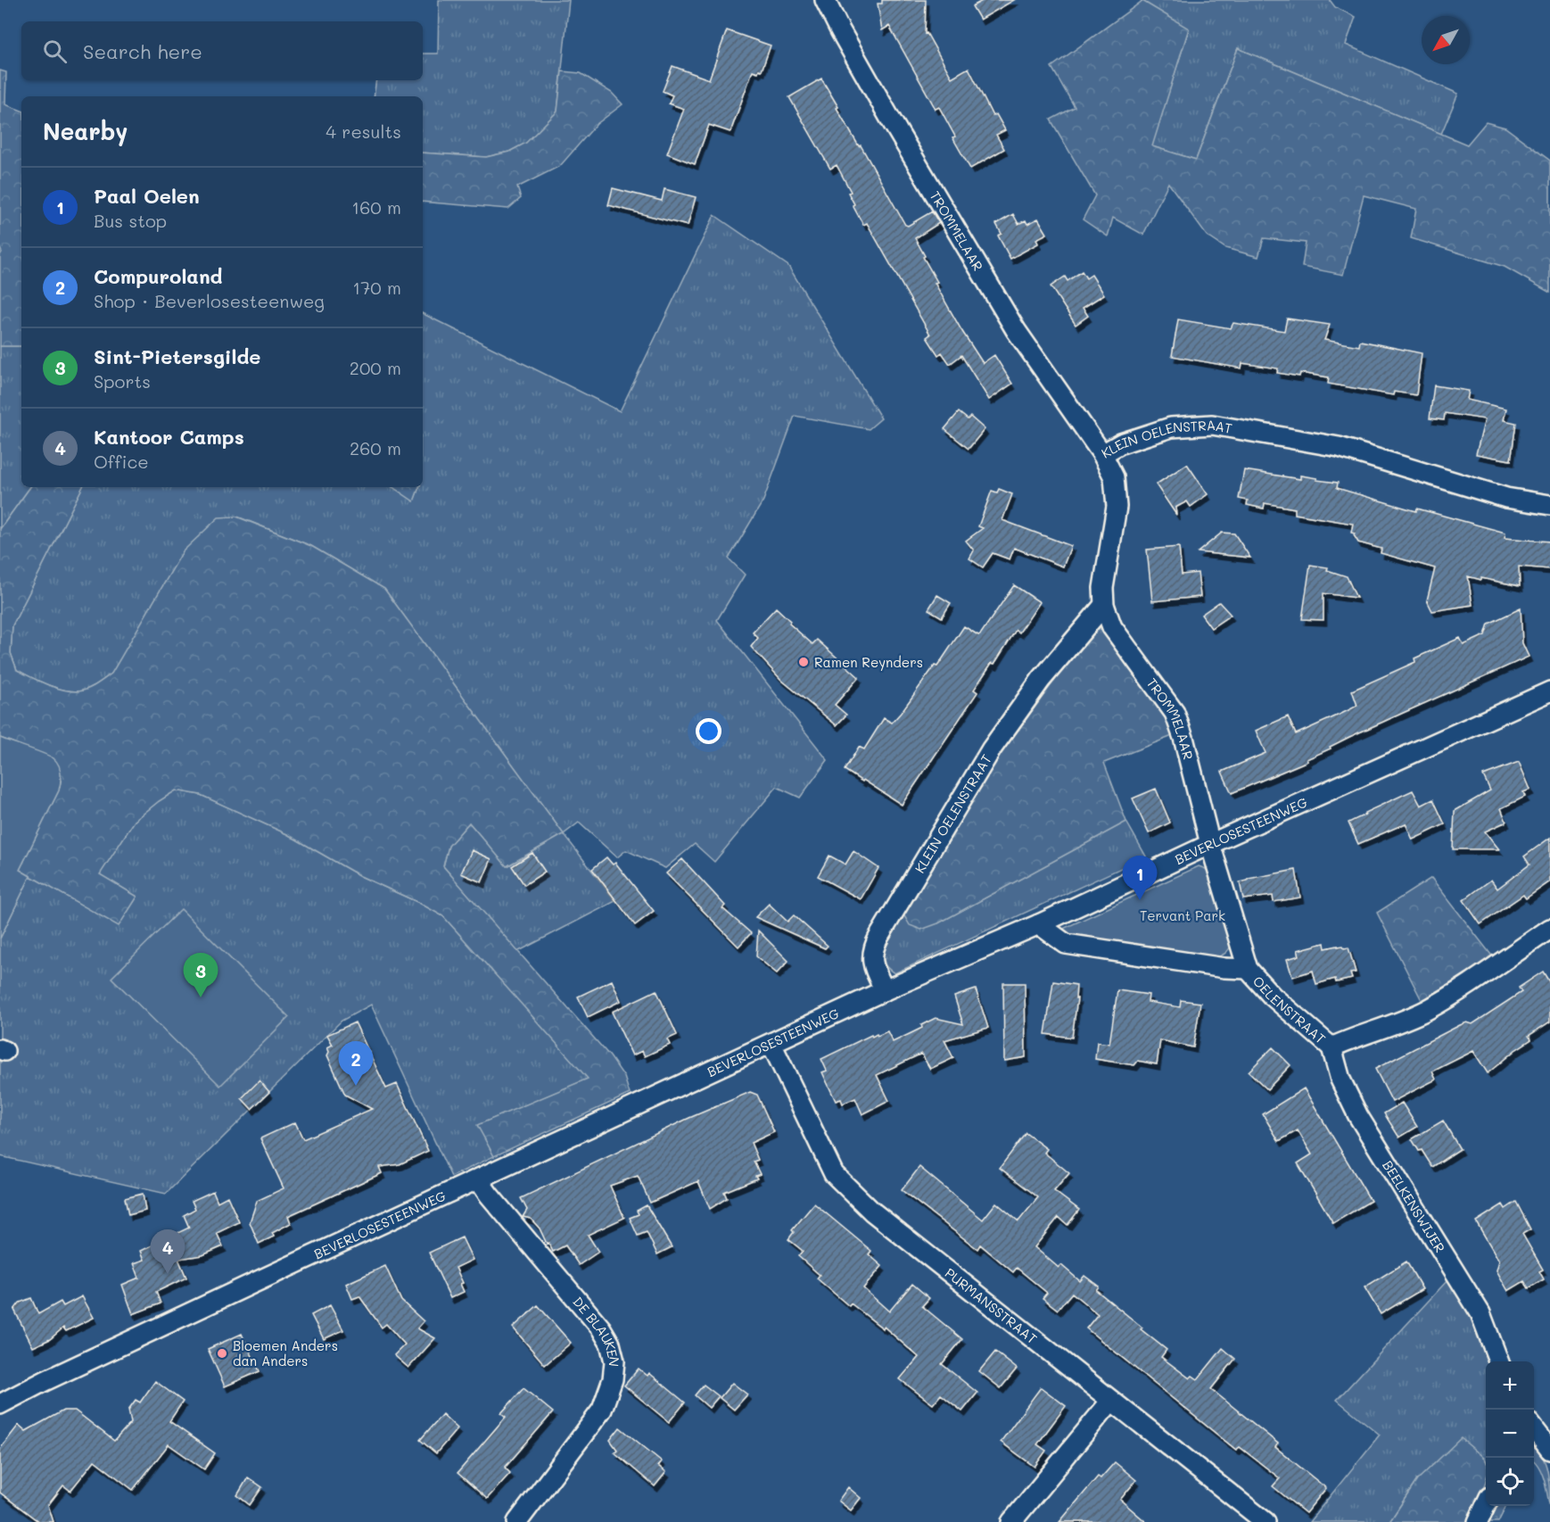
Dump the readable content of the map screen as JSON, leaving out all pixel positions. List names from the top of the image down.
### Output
{
  "streets": {
    "street": [
      "TROMMELAAR",
      "KLEIN OELENSTRAAT",
      "BEVERLOSESTEENWEG",
      "OELENSTRAAT",
      "BEELKENSWIJER",
      "PURMANSSTRAAT",
      "DE BLAUKEN"
    ]
  },
  "crossings": [
    ["TROMMELAAR", "KLEIN OELENSTRAAT"],
    ["TROMMELAAR", "BEVERLOSESTEENWEG"],
    ["KLEIN OELENSTRAAT", "BEVERLOSESTEENWEG"],
    ["BEVERLOSESTEENWEG", "OELENSTRAAT"],
    ["BEVERLOSESTEENWEG", "PURMANSSTRAAT"],
    ["BEVERLOSESTEENWEG", "DE BLAUKEN"],
    ["OELENSTRAAT", "BEELKENSWIJER"]
  ],
  "parks": ["Tervant Park"],
  "places": ["Ramen Reynders", "Bloemen Anders dan Anders"],
  "north": "bottom left",
  "page": {
    "search": "Search here",
    "heading": ["Nearby", "4 results"],
    "list": [
      {
        "mark": "1",
        "name": "Paal Oelen",
        "note": "Bus stop",
        "value": "160 m"
      },
      {
        "mark": "2",
        "name": "Compuroland",
        "note": "Shop · Beverlosesteenweg",
        "value": "170 m"
      },
      {
        "mark": "3",
        "name": "Sint-Pietersgilde",
        "note": "Sports",
        "value": "200 m"
      },
      {
        "mark": "4",
        "name": "Kantoor Camps",
        "note": "Office",
        "value": "260 m"
      }
    ],
    "pins": [
      "1",
      "3",
      "2",
      "4"
    ],
    "map_buttons": ["+", "−"]
  }
}
